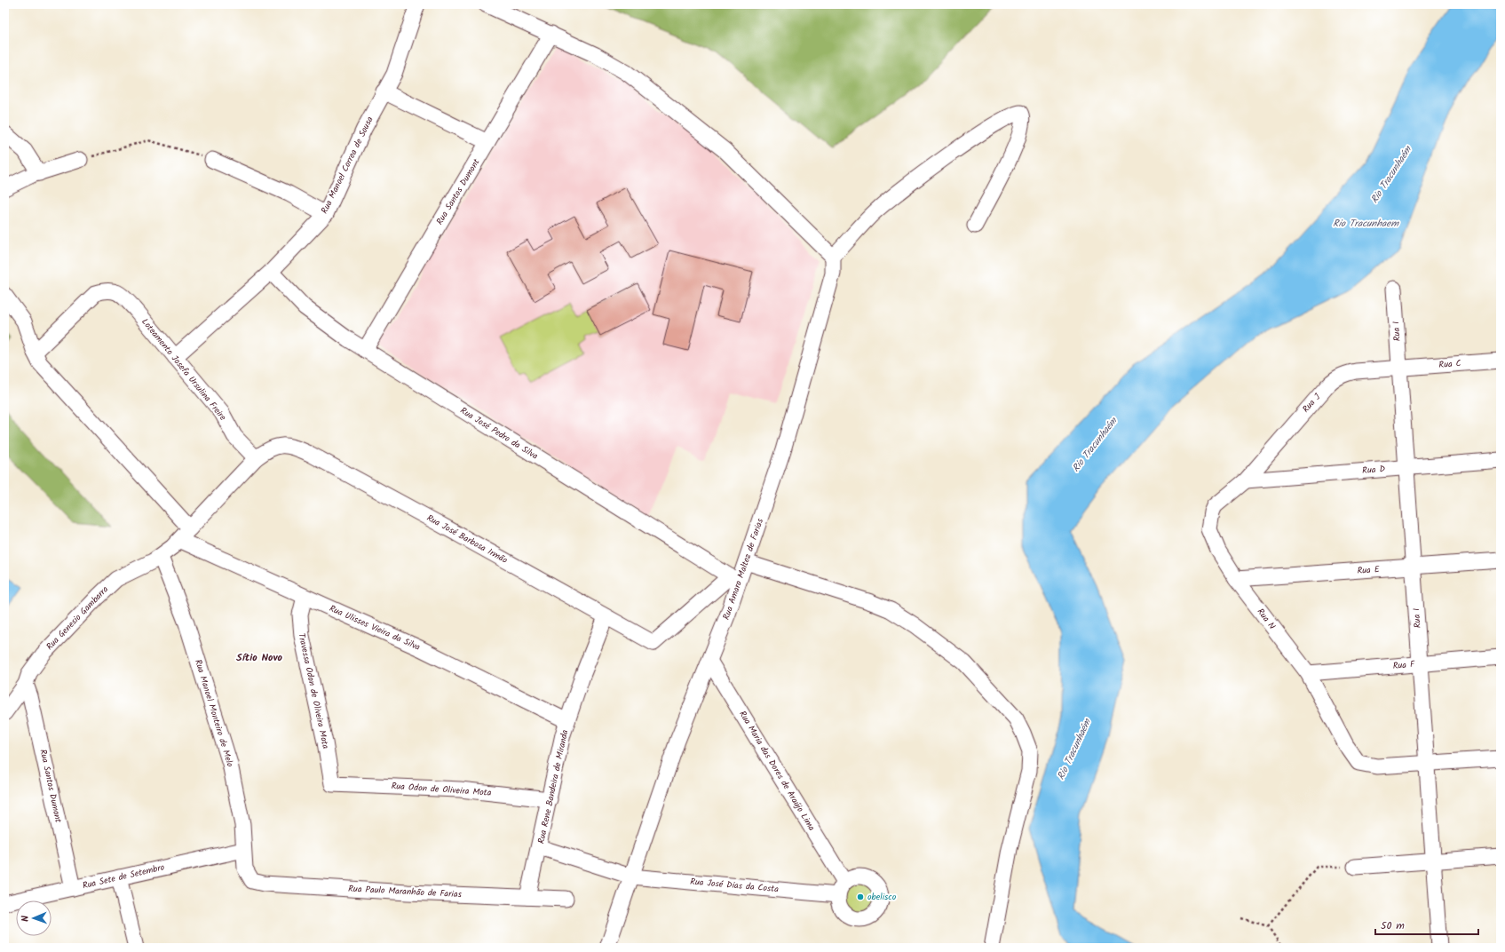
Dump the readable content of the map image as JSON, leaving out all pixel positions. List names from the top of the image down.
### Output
{
  "streets": {
    "street": [
      "Rua Manoel Correa de Sousa",
      "Rua Santos Dumont",
      "Rua I",
      "Rua C",
      "Loteamento Josefa Ursulina Freire",
      "Rua J",
      "Rua José Pedro da Silva",
      "Rua D",
      "Rua José Barbosa Irmão",
      "Rua Amaro Maltez de Farias",
      "Rua E",
      "Rua Genesio Gambarra",
      "Rua N",
      "Rua Ulisses Vieira da Silva",
      "Rua F",
      "Travessa Odon de Oliveira Mota",
      "Rua Manoel Monteiro de Melo",
      "Rua Maria das Dores de Araújo Lima",
      "Rua Rene Bandeira de Miranda",
      "Rua Odon de Oliveira Mota",
      "Rua Sete de Setembro",
      "Rua José Dias da Costa",
      "Rua Paulo Maranhão de Farias"
    ]
  },
  "crossings": [
    ["Rua Manoel Correa de Sousa", "Loteamento Josefa Ursulina Freire"],
    ["Rua Manoel Correa de Sousa", "Rua José Pedro da Silva"],
    ["Rua Santos Dumont", "Rua José Pedro da Silva"],
    ["Rua Santos Dumont", "Rua Genesio Gambarra"],
    ["Rua Santos Dumont", "Rua Sete de Setembro"],
    ["Rua I", "Rua C"],
    ["Rua I", "Rua J"],
    ["Rua I", "Rua D"],
    ["Rua I", "Rua E"],
    ["Rua I", "Rua N"],
    ["Rua I", "Rua F"],
    ["Rua C", "Rua J"],
    ["Loteamento Josefa Ursulina Freire", "Rua Genesio Gambarra"],
    ["Rua J", "Rua D"],
    ["Rua J", "Rua N"],
    ["Rua José Pedro da Silva", "Rua José Barbosa Irmão"],
    ["Rua José Pedro da Silva", "Rua Amaro Maltez de Farias"],
    ["Rua D", "Rua N"],
    ["Rua José Barbosa Irmão", "Rua Amaro Maltez de Farias"],
    ["Rua José Barbosa Irmão", "Rua Genesio Gambarra"],
    ["Rua José Barbosa Irmão", "Rua Rene Bandeira de Miranda"],
    ["Rua Amaro Maltez de Farias", "Rua Maria das Dores de Araújo Lima"],
    ["Rua Amaro Maltez de Farias", "Rua José Dias da Costa"],
    ["Rua E", "Rua N"],
    ["Rua Genesio Gambarra", "Rua Ulisses Vieira da Silva"],
    ["Rua Genesio Gambarra", "Rua Manoel Monteiro de Melo"],
    ["Rua N", "Rua F"],
    ["Rua Ulisses Vieira da Silva", "Travessa Odon de Oliveira Mota"],
    ["Rua Ulisses Vieira da Silva", "Rua Rene Bandeira de Miranda"],
    ["Travessa Odon de Oliveira Mota", "Rua Odon de Oliveira Mota"],
    ["Rua Manoel Monteiro de Melo", "Rua Sete de Setembro"],
    ["Rua Manoel Monteiro de Melo", "Rua Paulo Maranhão de Farias"],
    ["Rua Maria das Dores de Araújo Lima", "Rua José Dias da Costa"],
    ["Rua Rene Bandeira de Miranda", "Rua Odon de Oliveira Mota"],
    ["Rua Rene Bandeira de Miranda", "Rua José Dias da Costa"],
    ["Rua Rene Bandeira de Miranda", "Rua Paulo Maranhão de Farias"]
  ],
  "districts": ["Sítio Novo"],
  "water": ["Rio Tracunhaém", "Rio Tracunhaem"],
  "places": ["obelisco"],
  "scale_bar": "50 m",
  "north": "left"
}
